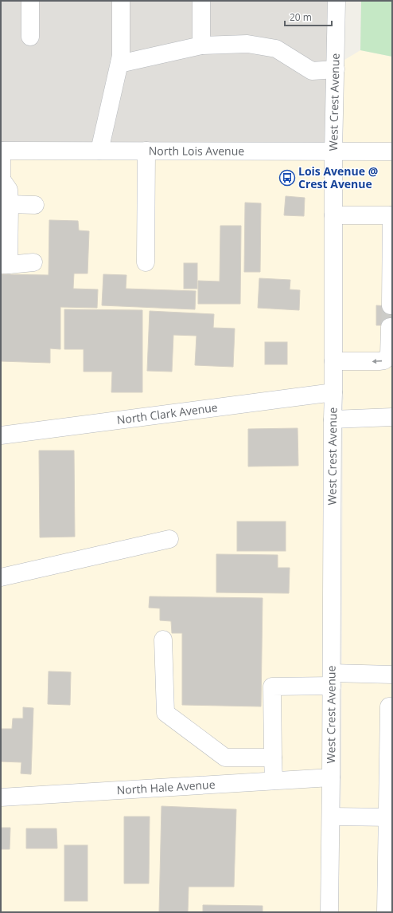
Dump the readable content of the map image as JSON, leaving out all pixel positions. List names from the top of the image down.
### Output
{
  "streets": {
    "street": [
      "West Crest Avenue",
      "North Lois Avenue",
      "North Clark Avenue",
      "North Hale Avenue"
    ]
  },
  "crossings": [
    ["West Crest Avenue", "North Lois Avenue"],
    ["West Crest Avenue", "North Clark Avenue"],
    ["West Crest Avenue", "North Hale Avenue"]
  ],
  "places": {
    "bus stop": ["Lois Avenue @ Crest Avenue"]
  },
  "scale_bar": "20 m"
}
